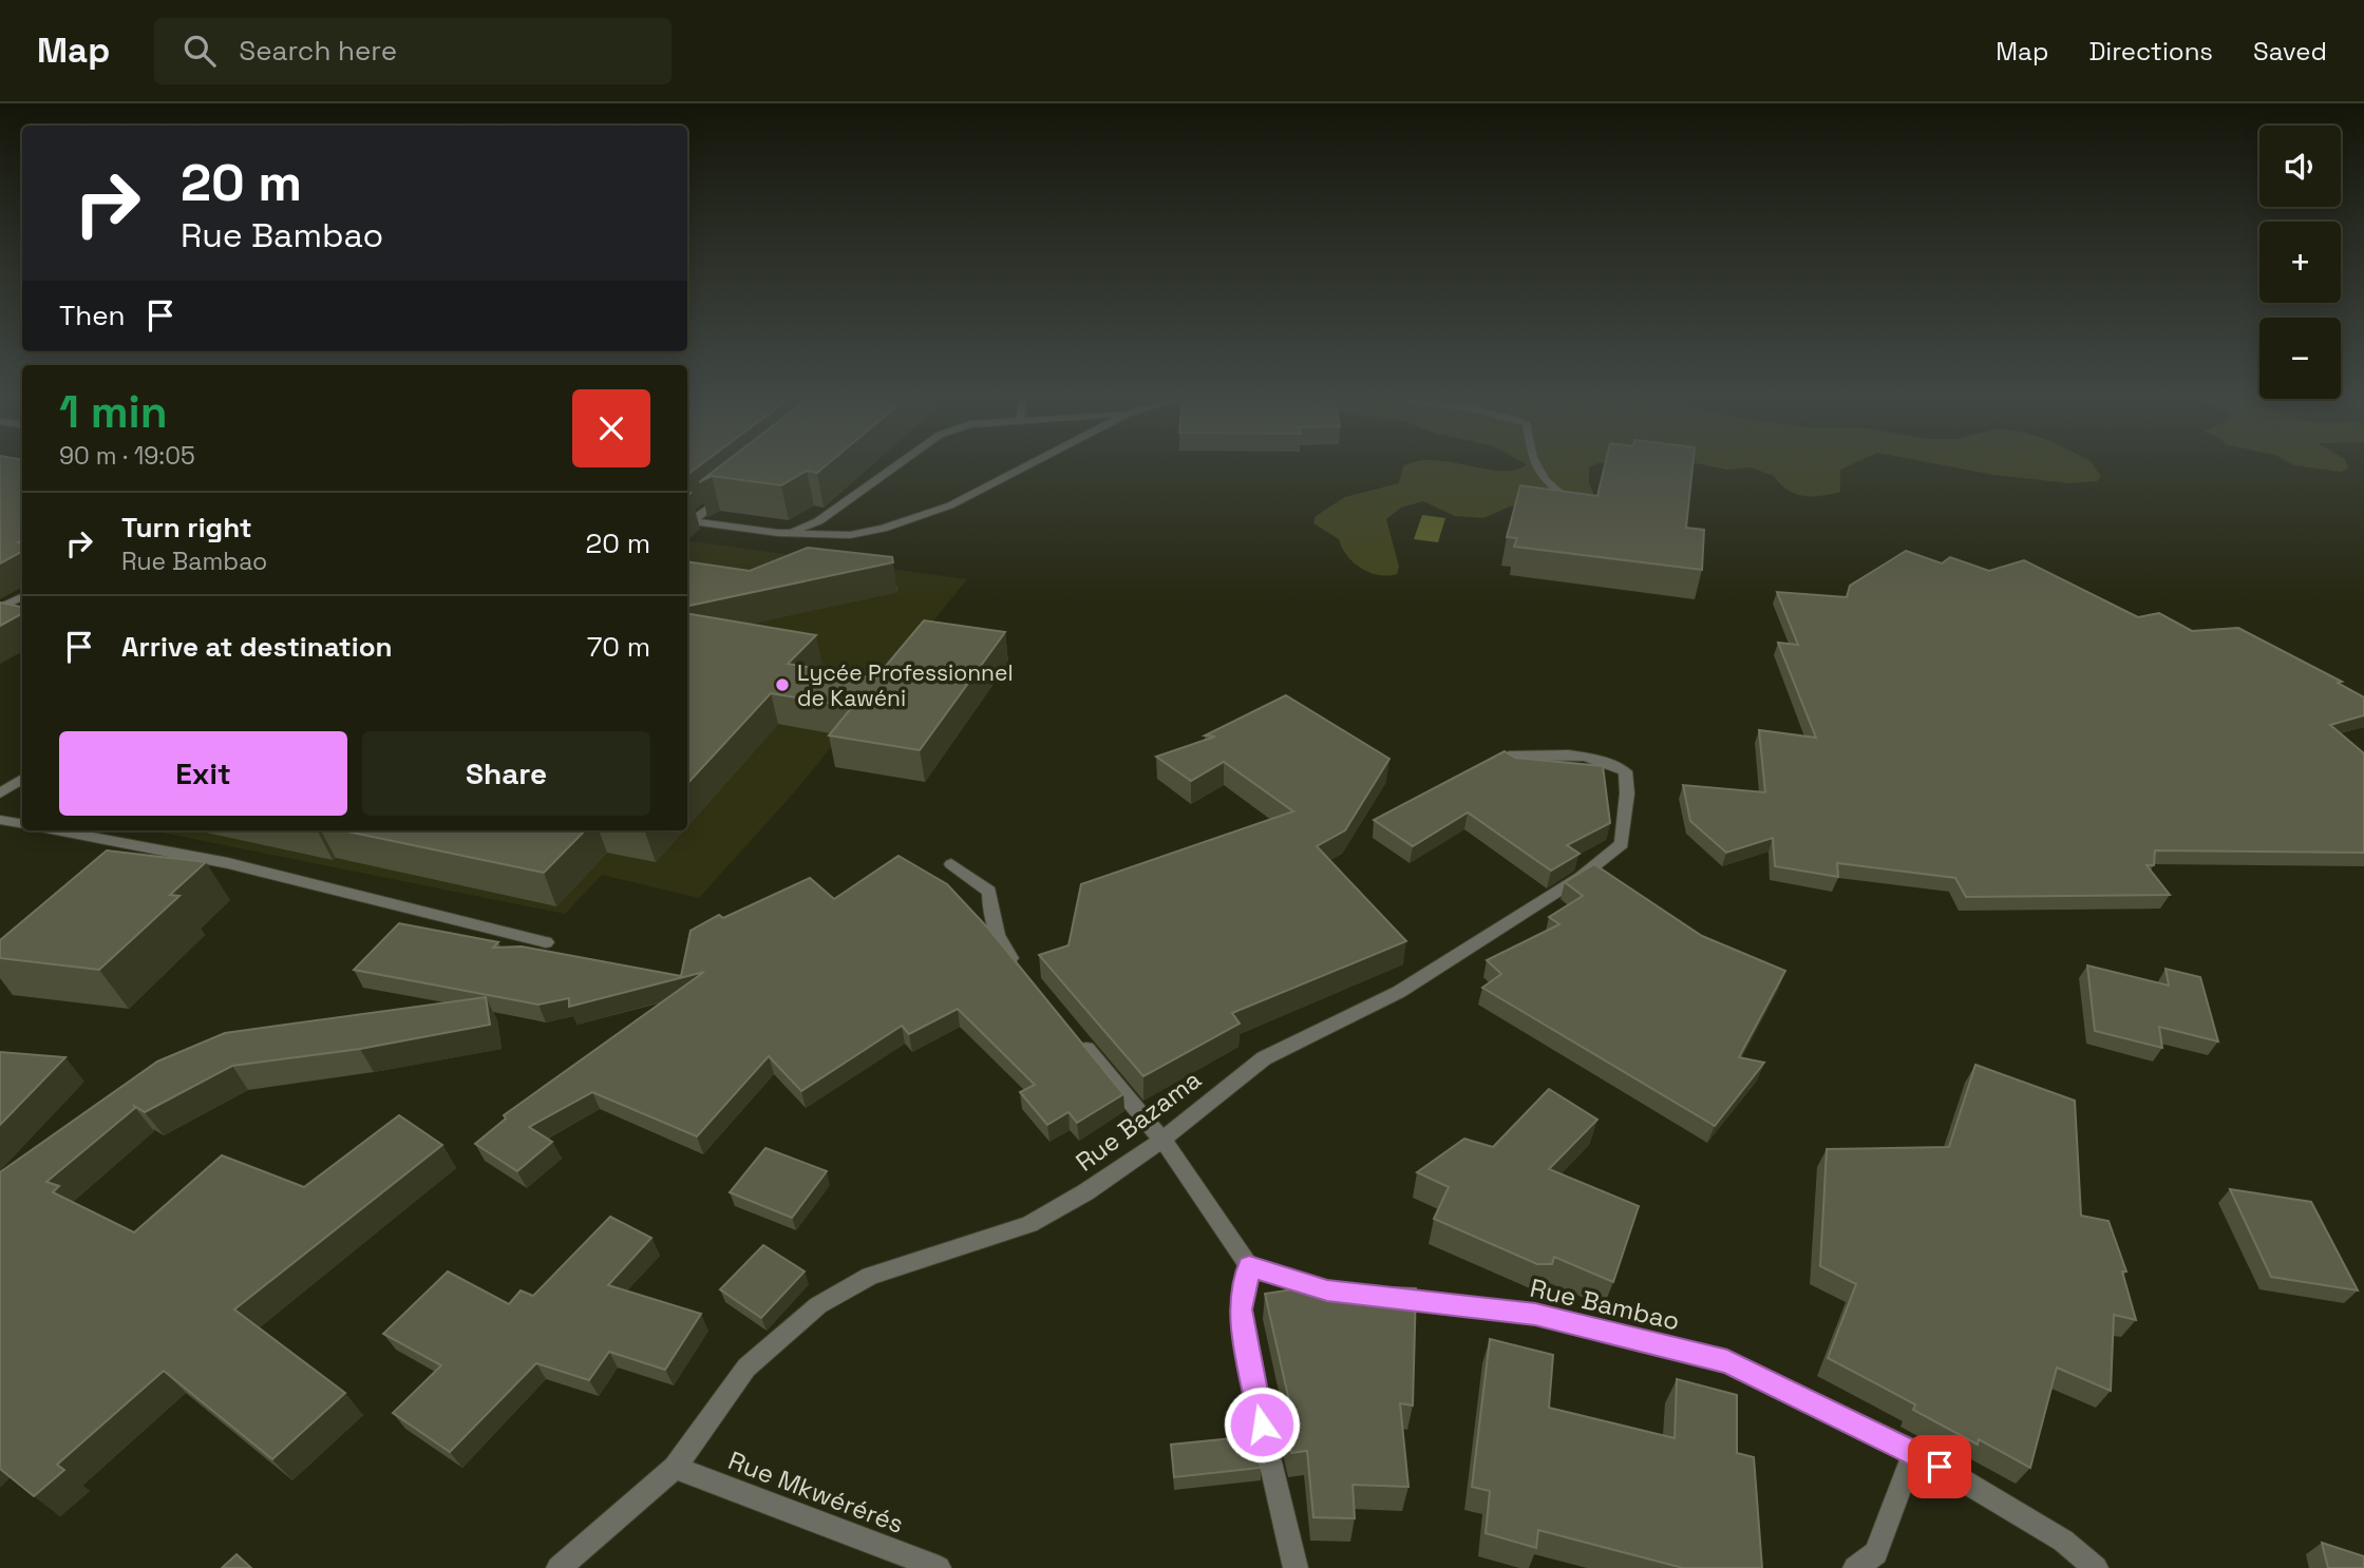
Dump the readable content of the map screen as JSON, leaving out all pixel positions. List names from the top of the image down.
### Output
{
  "streets": {
    "street": ["Rue Bazama", "Rue Bambao", "Rue Mkwérérés"]
  },
  "crossings": [
    ["Rue Bazama", "Rue Mkwérérés"]
  ],
  "places": ["Lycée Professionnel de Kawéni"],
  "page": {
    "header": "Map",
    "search": "Search here",
    "nav": ["Map", "Directions", "Saved"],
    "map_buttons": ["+", "−"],
    "turn": ["20 m", "Rue Bambao"],
    "then": "Then",
    "heading": ["1 min", "90 m · 19:05"],
    "list": [
      {
        "name": "Turn right",
        "note": "Rue Bambao",
        "value": "20 m"
      },
      {
        "name": "Arrive at destination",
        "value": "70 m"
      }
    ],
    "buttons": ["Exit", "Share"]
  }
}
